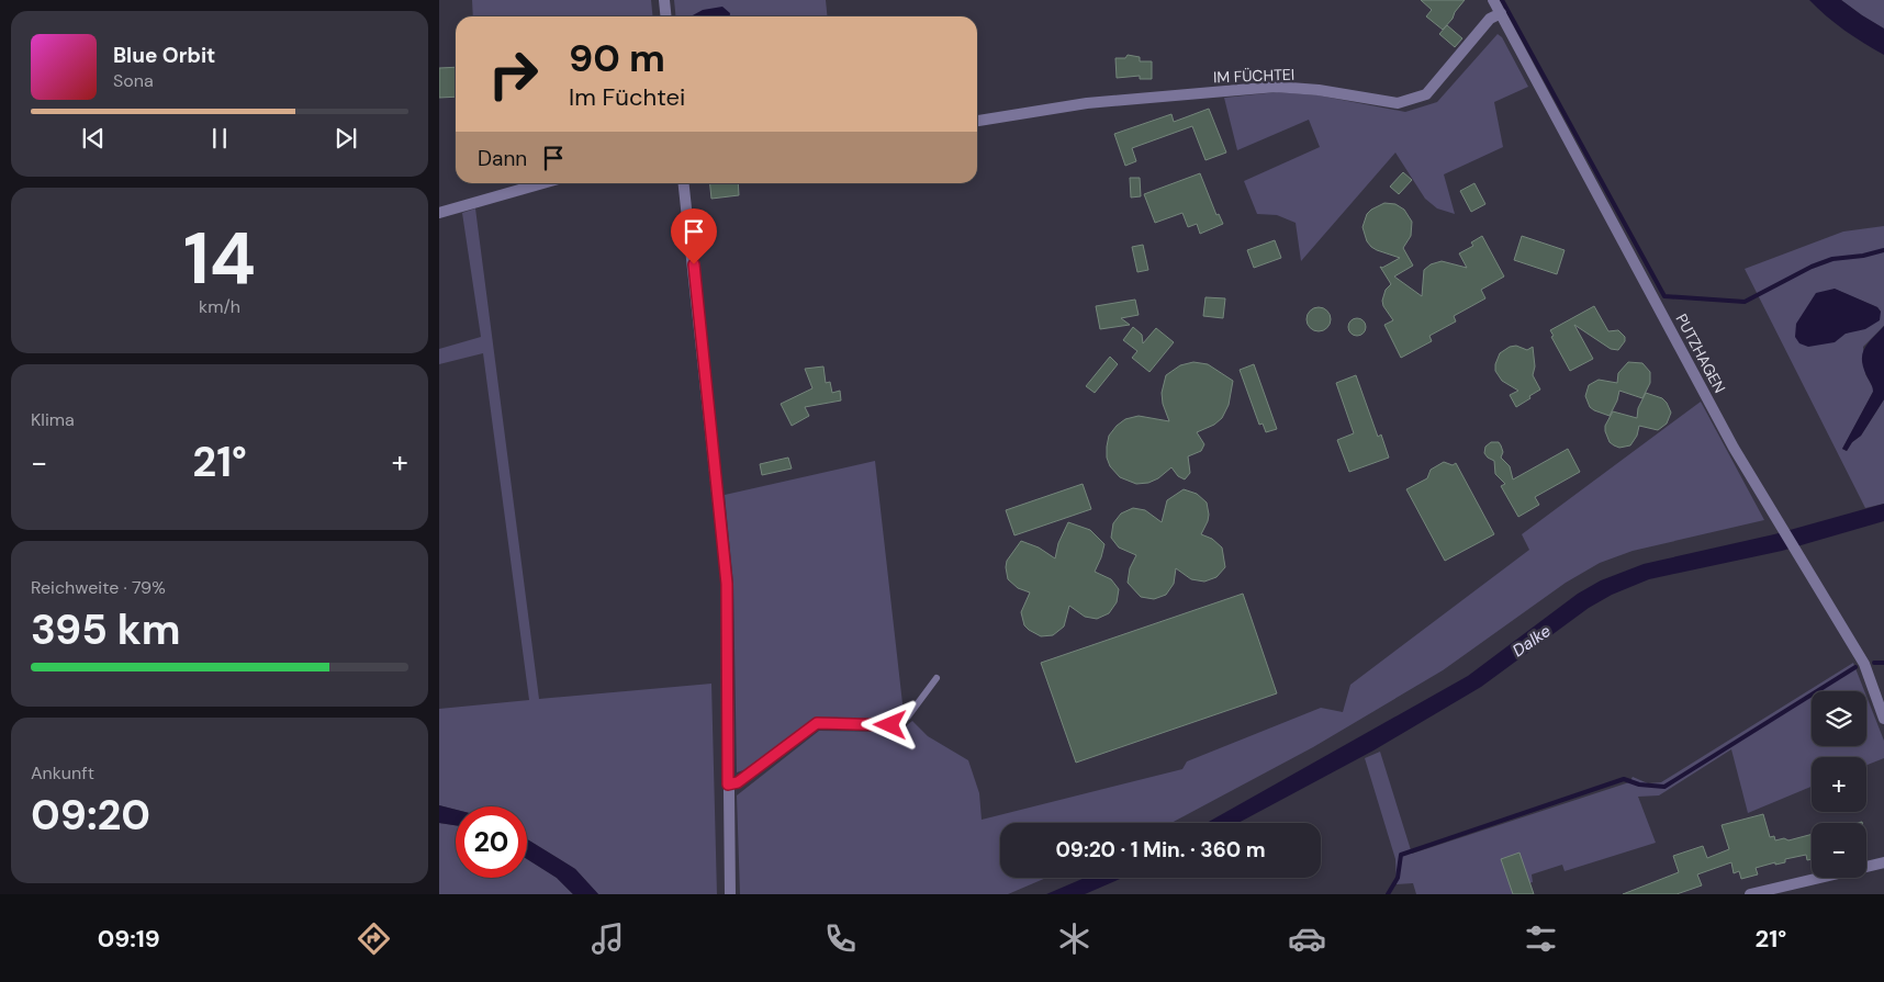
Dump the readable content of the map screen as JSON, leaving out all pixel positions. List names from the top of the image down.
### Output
{
  "streets": {
    "street": ["IM FÜCHTEI", "PUTZHAGEN"]
  },
  "crossings": [
    ["IM FÜCHTEI", "PUTZHAGEN"]
  ],
  "water": ["Dalke"],
  "page": {
    "turn": ["90 m", "Im Füchtei"],
    "song": ["Blue Orbit", "Sona"],
    "then": "Dann",
    "tile": [
      ["14", "km/h"],
      "Klima",
      ["Reichweite · 79%", "395 km"],
      ["Ankunft", "09:20"]
    ],
    "heat": ["−", "21°", "+"],
    "map_buttons": ["+", "−"],
    "limit": "20",
    "trip": "09:20 · 1 Min. · 360 m",
    "tabs": ["09:19", "21°"]
  }
}
